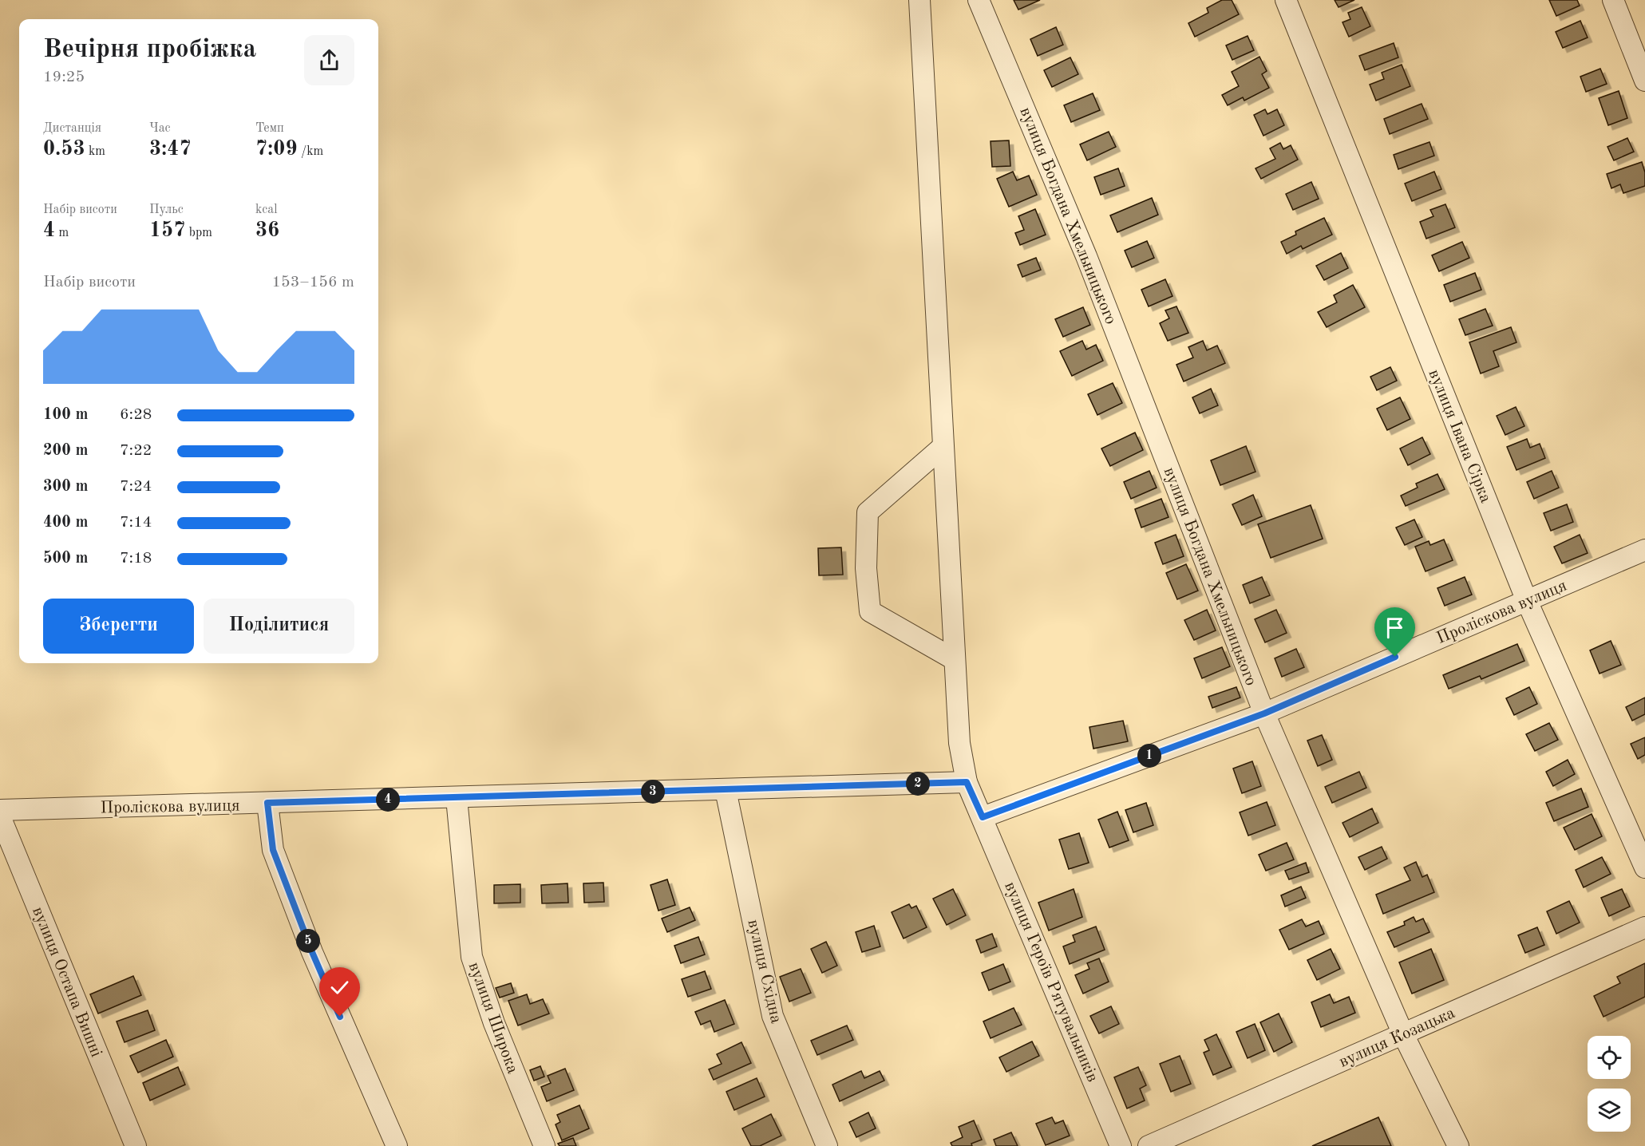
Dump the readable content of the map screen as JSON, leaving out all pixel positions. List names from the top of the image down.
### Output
{
  "streets": {
    "street": [
      "вулиця Богдана Хмельницького",
      "вулиця Івана Сірка",
      "Проліскова вулиця",
      "вулиця Східна",
      "вулиця Остапа Вишні",
      "вулиця Героїв Рятувальників",
      "вулиця Широка",
      "вулиця Козацька"
    ]
  },
  "crossings": [
    ["вулиця Богдана Хмельницького", "Проліскова вулиця"],
    ["вулиця Богдана Хмельницького", "вулиця Козацька"],
    ["вулиця Івана Сірка", "Проліскова вулиця"],
    ["Проліскова вулиця", "вулиця Східна"],
    ["Проліскова вулиця", "вулиця Героїв Рятувальників"],
    ["Проліскова вулиця", "вулиця Широка"]
  ],
  "page": {
    "heading": ["Вечірня пробіжка", "19:25"],
    "stats": [
      ["Дистанція", "0.53 km"],
      ["Час", "3:47"],
      ["Темп", "7:09 /km"],
      ["Набір висоти", "4 m"],
      ["Пульс", "157 bpm"],
      ["kcal", "36"]
    ],
    "chart": ["Набір висоти", "153–156 m"],
    "list": [
      {
        "name": "100 m",
        "note": "6:28"
      },
      {
        "name": "200 m",
        "note": "7:22"
      },
      {
        "name": "300 m",
        "note": "7:24"
      },
      {
        "name": "400 m",
        "note": "7:14"
      },
      {
        "name": "500 m",
        "note": "7:18"
      }
    ],
    "buttons": ["Зберегти", "Поділитися"],
    "pins": [
      "1",
      "2",
      "3",
      "4",
      "5"
    ]
  }
}
